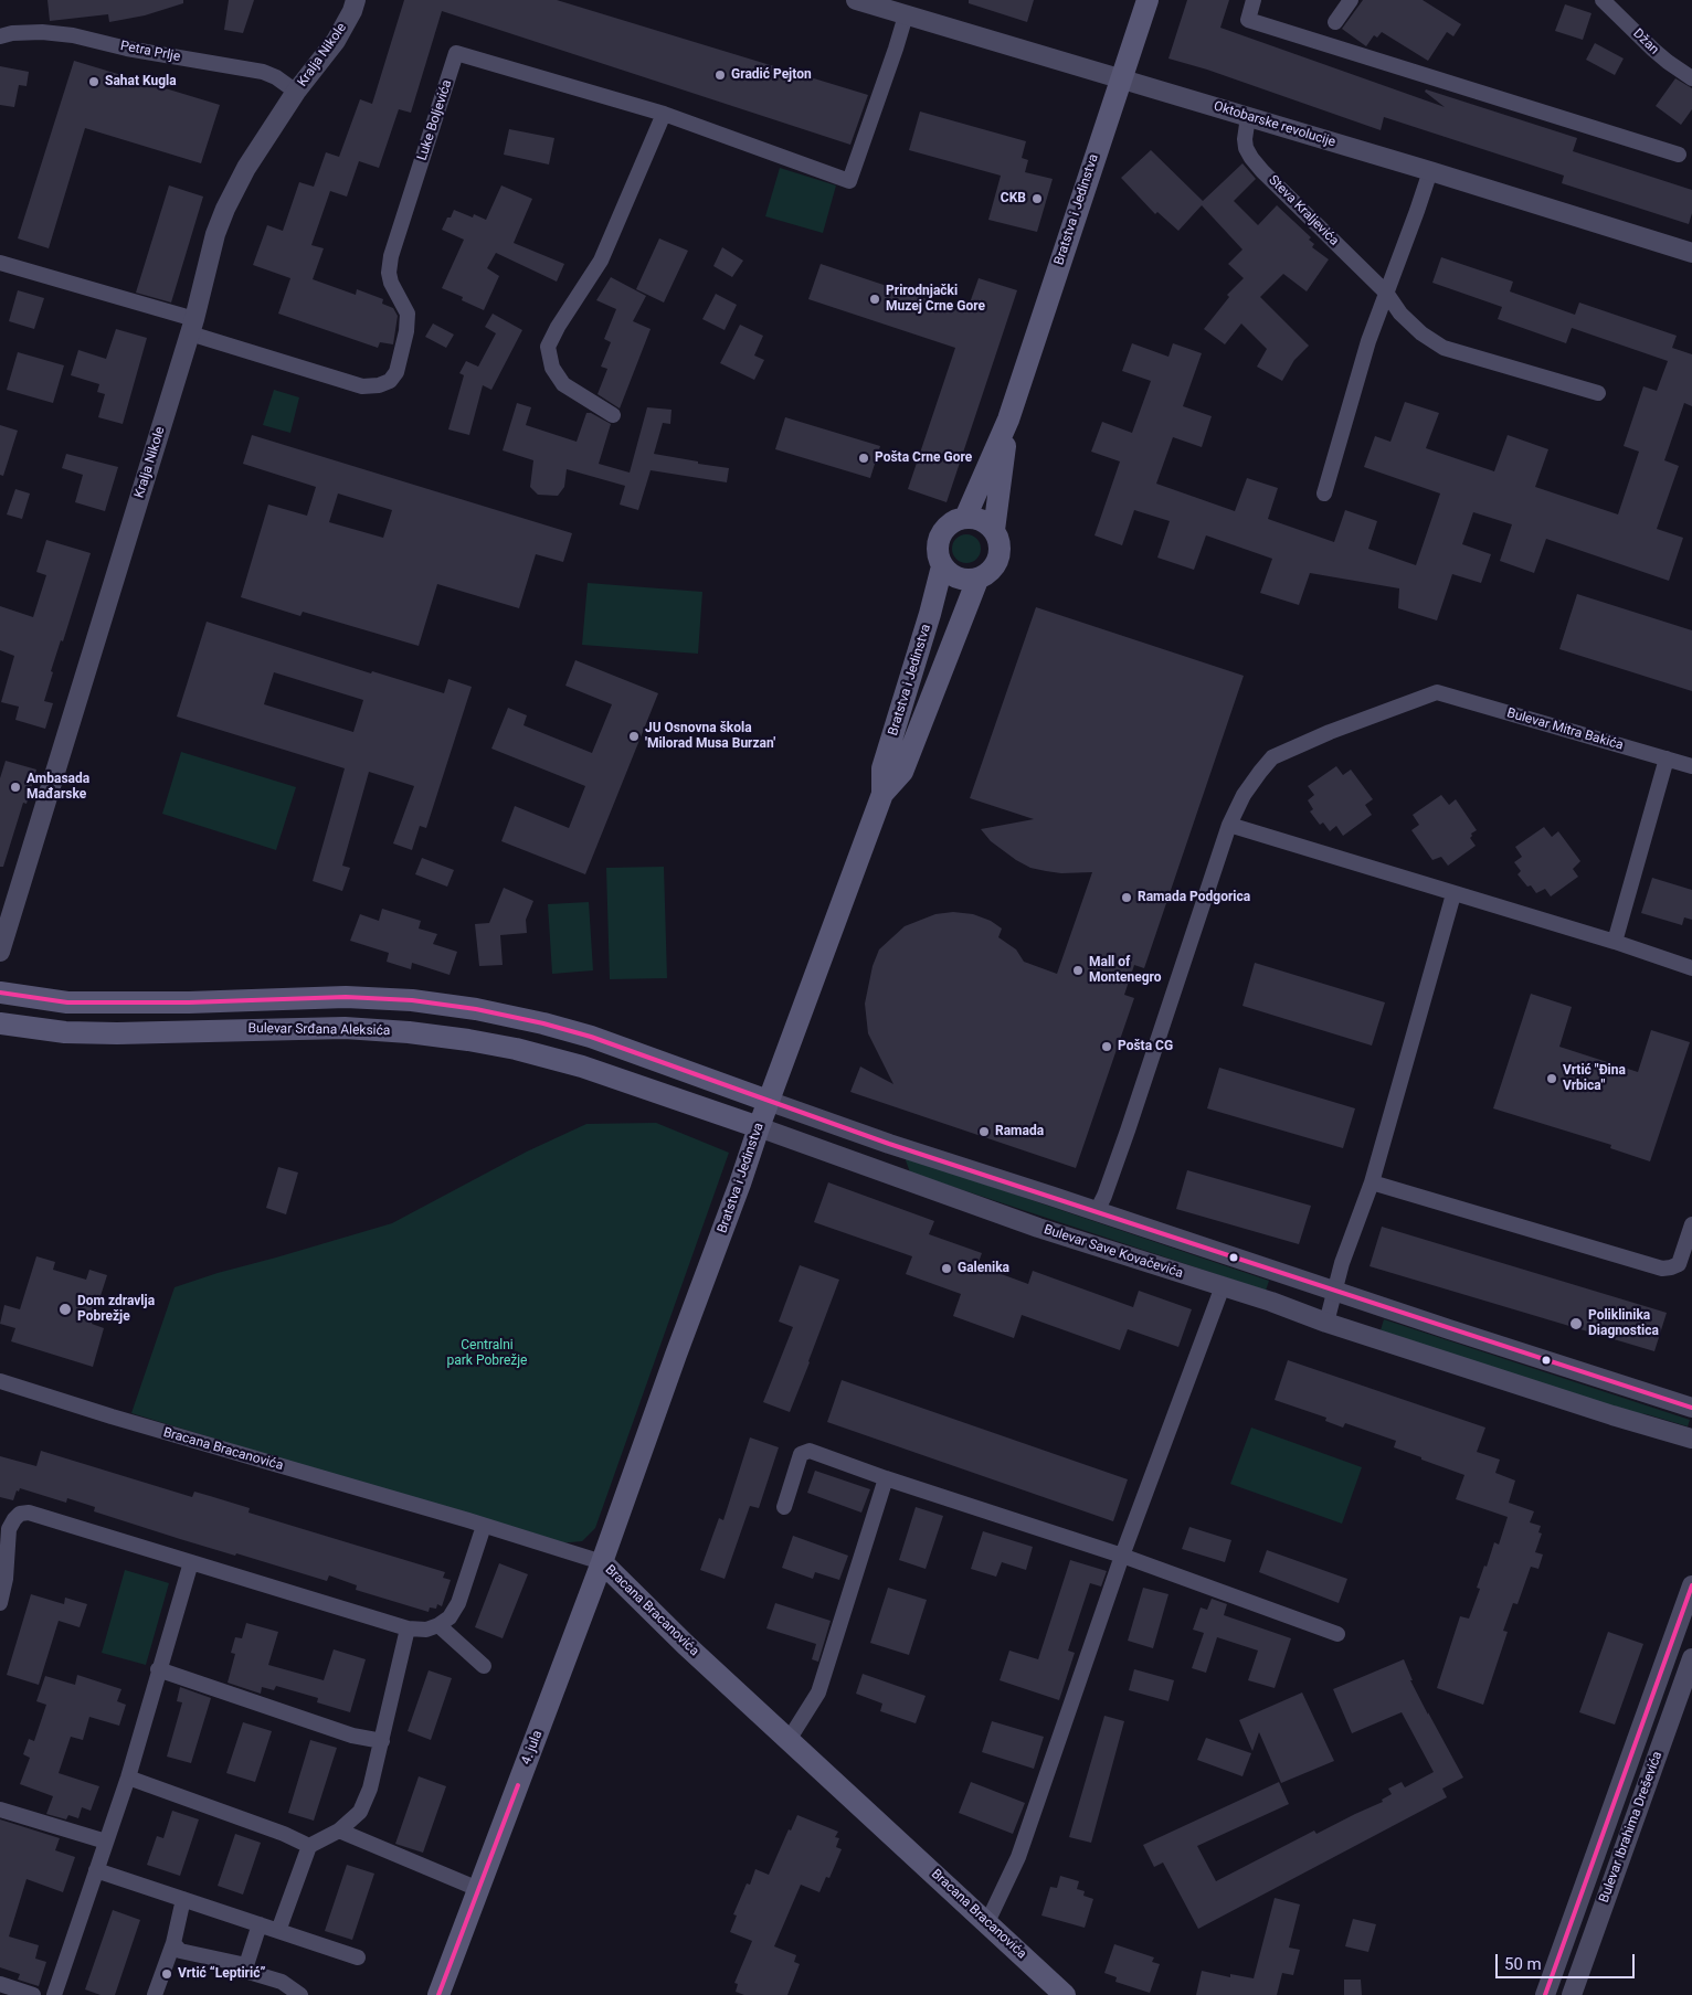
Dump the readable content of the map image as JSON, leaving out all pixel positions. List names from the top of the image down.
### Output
{
  "streets": {
    "main road": [
      "Bratstva i Jedinstva",
      "Bulevar Srđana Aleksića",
      "Bracana Bracanovića",
      "4. jula"
    ],
    "street": [
      "Džan",
      "Petra Prlje",
      "Kralja Nikole",
      "Luke Boljevića",
      "Oktobarske revolucije",
      "Steva Kraljevića",
      "Bulevar Mitra Bakića",
      "Bulevar Save Kovačevića",
      "Bulevar Ibrahima Dreševića"
    ]
  },
  "crossings": [
    ["Petra Prlje", "Kralja Nikole"],
    ["Kralja Nikole", "Luke Boljevića"],
    ["Luke Boljevića", "Oktobarske revolucije"],
    ["Oktobarske revolucije", "Bratstva i Jedinstva"],
    ["Oktobarske revolucije", "Steva Kraljevića"],
    ["Bratstva i Jedinstva", "Bulevar Srđana Aleksića"],
    ["Bratstva i Jedinstva", "Bulevar Save Kovačevića"],
    ["Bratstva i Jedinstva", "Bracana Bracanovića"],
    ["Bratstva i Jedinstva", "4. jula"],
    ["Bulevar Srđana Aleksića", "Bulevar Save Kovačevića"],
    ["Bracana Bracanovića", "4. jula"]
  ],
  "parks": ["Centralni park Pobrežje"],
  "places": [
    "Gradić Pejton",
    "Sahat Kugla",
    "CKB",
    "Prirodnjački Muzej Crne Gore",
    "Pošta Crne Gore",
    "JU Osnovna škola 'Milorad Musa Burzan'",
    "Ambasada Mađarske",
    "Ramada Podgorica",
    "Mall of Montenegro",
    "Pošta CG",
    "Vrtić \"Đina Vrbica\"",
    "Ramada",
    "Galenika",
    "Dom zdravlja Pobrežje",
    "Poliklinika Diagnostica",
    "Vrtić “Leptirić”"
  ],
  "scale_bar": "50 m"
}
